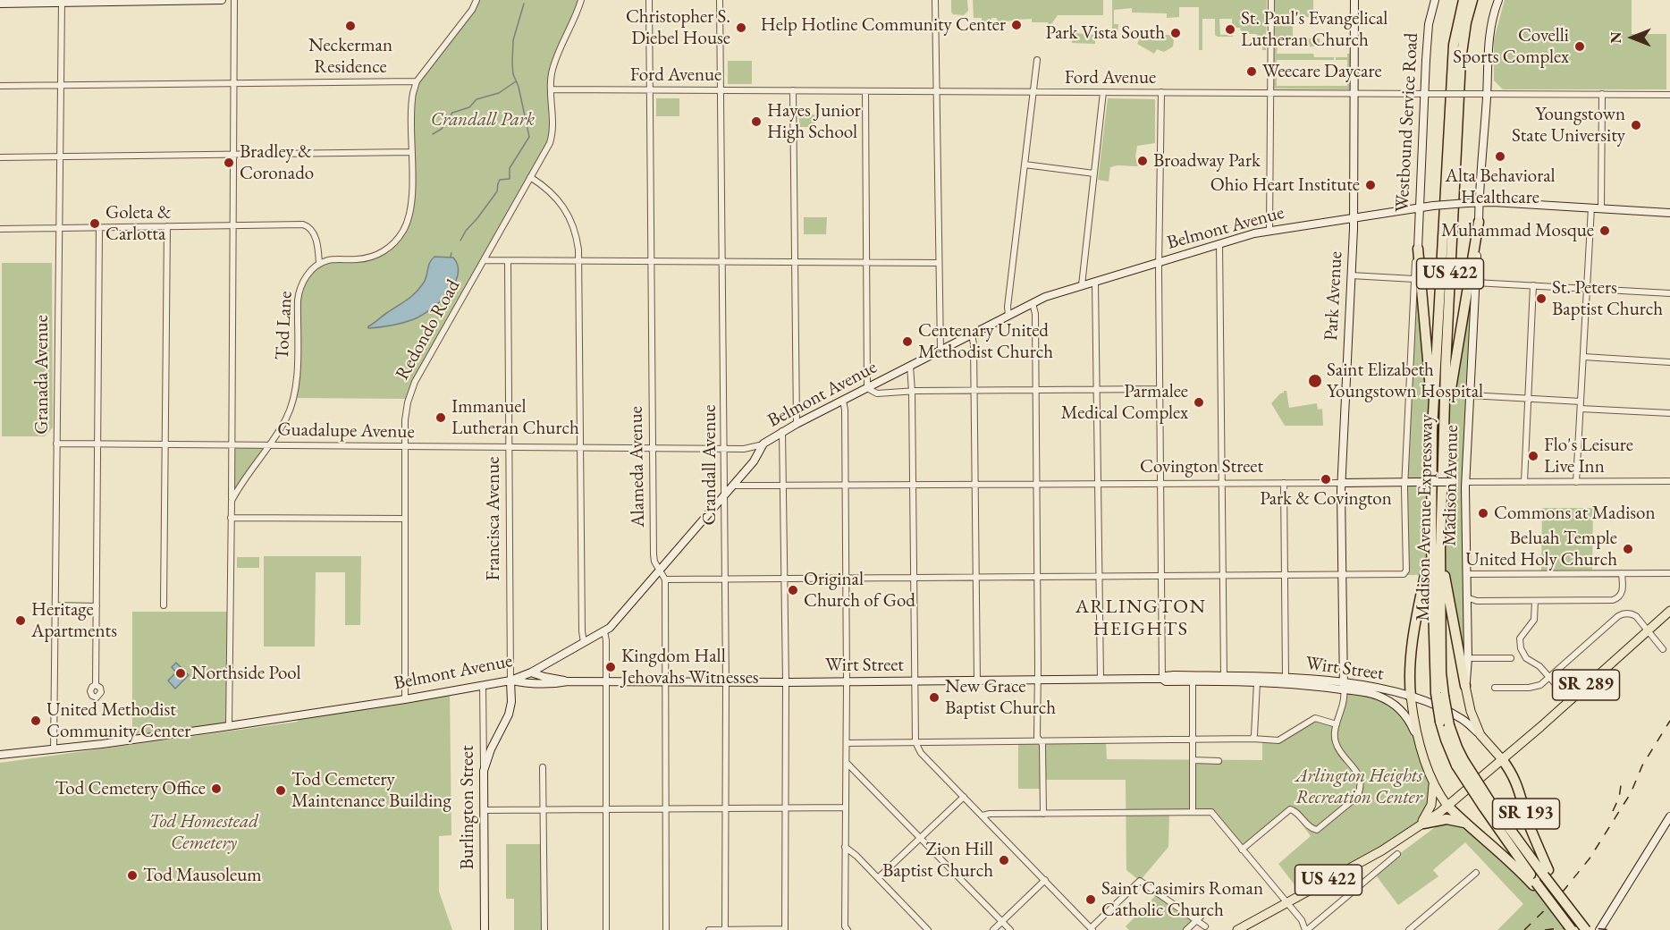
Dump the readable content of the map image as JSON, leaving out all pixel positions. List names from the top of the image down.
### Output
{
  "streets": {
    "highway": ["US 422", "Madison Avenue Expressway", "SR 193"],
    "main road": [
      "Westbound Service Road",
      "Belmont Avenue",
      "Park Avenue",
      "Covington Street",
      "Madison Avenue",
      "Francisca Avenue",
      "Wirt Street",
      "SR 289",
      "Burlington Street"
    ],
    "street": [
      "Ford Avenue",
      "Tod Lane",
      "Redondo Road",
      "Granada Avenue",
      "Guadalupe Avenue",
      "Crandall Avenue",
      "Alameda Avenue"
    ]
  },
  "crossings": [
    ["Ford Avenue", "Westbound Service Road"],
    ["Ford Avenue", "Park Avenue"],
    ["Ford Avenue", "Redondo Road"],
    ["Ford Avenue", "Crandall Avenue"],
    ["Ford Avenue", "Alameda Avenue"],
    ["Ford Avenue", "Madison Avenue"],
    ["Westbound Service Road", "Belmont Avenue"],
    ["Belmont Avenue", "Park Avenue"],
    ["Belmont Avenue", "Redondo Road"],
    ["Belmont Avenue", "Granada Avenue"],
    ["Belmont Avenue", "Guadalupe Avenue"],
    ["Belmont Avenue", "Crandall Avenue"],
    ["Belmont Avenue", "Alameda Avenue"],
    ["Belmont Avenue", "Covington Street"],
    ["Belmont Avenue", "Madison Avenue"],
    ["Belmont Avenue", "Francisca Avenue"],
    ["Belmont Avenue", "Wirt Street"],
    ["Belmont Avenue", "Burlington Street"],
    ["US 422", "Madison Avenue"],
    ["US 422", "Madison Avenue Expressway"],
    ["US 422", "Wirt Street"],
    ["US 422", "SR 289"],
    ["US 422", "SR 193"],
    ["Park Avenue", "Covington Street"],
    ["Park Avenue", "Wirt Street"],
    ["Tod Lane", "Guadalupe Avenue"],
    ["Redondo Road", "Guadalupe Avenue"],
    ["Granada Avenue", "Guadalupe Avenue"],
    ["Guadalupe Avenue", "Crandall Avenue"],
    ["Guadalupe Avenue", "Alameda Avenue"],
    ["Guadalupe Avenue", "Francisca Avenue"],
    ["Crandall Avenue", "Wirt Street"],
    ["Covington Street", "Madison Avenue"],
    ["Madison Avenue", "Wirt Street"],
    ["Madison Avenue Expressway", "SR 193"],
    ["Francisca Avenue", "Wirt Street"],
    ["Francisca Avenue", "Burlington Street"],
    ["Wirt Street", "SR 289"],
    ["Wirt Street", "SR 193"],
    ["SR 289", "SR 193"]
  ],
  "districts": ["ARLINGTON HEIGHTS"],
  "parks": ["Crandall Park", "Arlington Heights Recreation Center", "Tod Homestead Cemetery"],
  "places": [
    "Help Hotline Community Center",
    "Neckerman Residence",
    "Christopher S. Diebel House",
    "St. Paul's Evangelical Lutheran Church",
    "Park Vista South",
    "Covelli Sports Complex",
    "Weecare Daycare",
    "Hayes Junior High School",
    "Youngstown State University",
    "Alta Behavioral Healthcare",
    "Broadway Park",
    "Bradley & Coronado",
    "Ohio Heart Institute",
    "Goleta & Carlotta",
    "Muhammad Mosque",
    "St. Peters Baptist Church",
    "Centenary United Methodist Church",
    "Saint Elizabeth Youngstown Hospital",
    "Parmalee Medical Complex",
    "Immanuel Lutheran Church",
    "Flo's Leisure Live Inn",
    "Park & Covington",
    "Commons at Madison",
    "Beluah Temple United Holy Church",
    "Original Church of God",
    "Heritage Apartments",
    "Kingdom Hall Jehovahs Witnesses",
    "Northside Pool",
    "New Grace Baptist Church",
    "United Methodist Community Center",
    "Tod Cemetery Office",
    "Tod Cemetery Maintenance Building",
    "Zion Hill Baptist Church",
    "Tod Mausoleum",
    "Saint Casimirs Roman Catholic Church"
  ],
  "north": "left"
}
